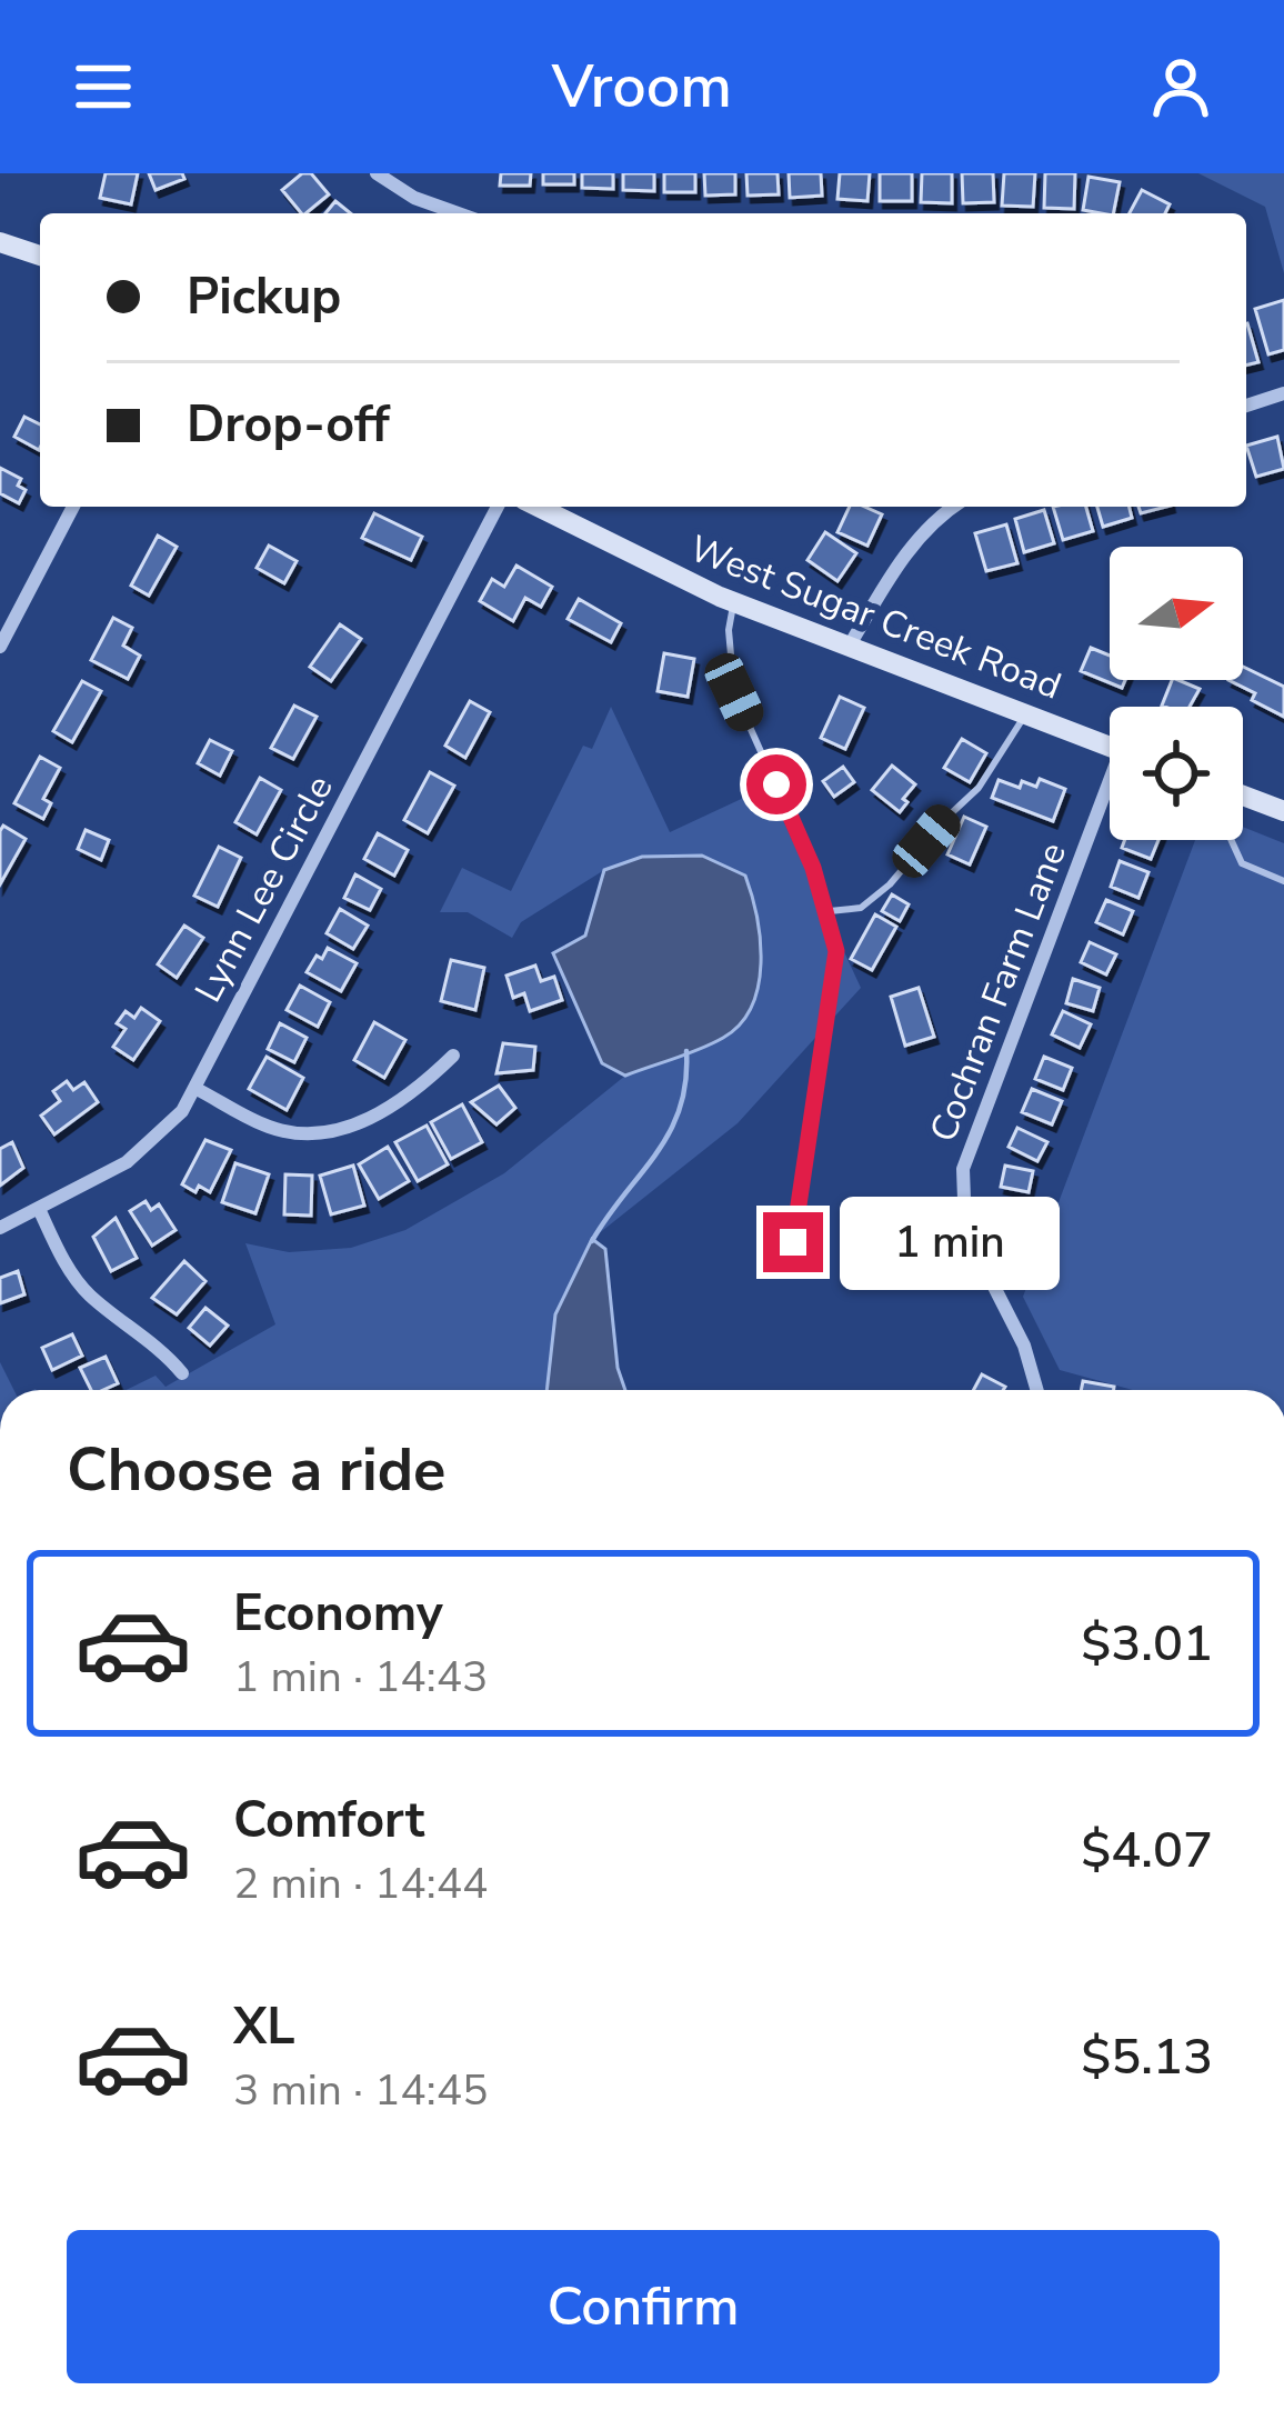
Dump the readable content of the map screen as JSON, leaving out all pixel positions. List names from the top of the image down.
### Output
{
  "streets": {
    "main road": ["West Sugar Creek Road"],
    "street": ["Lynn Lee Circle", "Cochran Farm Lane"]
  },
  "north": "right",
  "page": {
    "header": "Vroom",
    "banner": ["Pickup", "Drop-off"],
    "bubble": "1 min",
    "heading": "Choose a ride",
    "list": [
      {
        "name": "Economy",
        "note": "1 min · 14:43",
        "value": "$3.01"
      },
      {
        "name": "Comfort",
        "note": "2 min · 14:44",
        "value": "$4.07"
      },
      {
        "name": "XL",
        "note": "3 min · 14:45",
        "value": "$5.13"
      }
    ],
    "buttons": "Confirm"
  }
}
